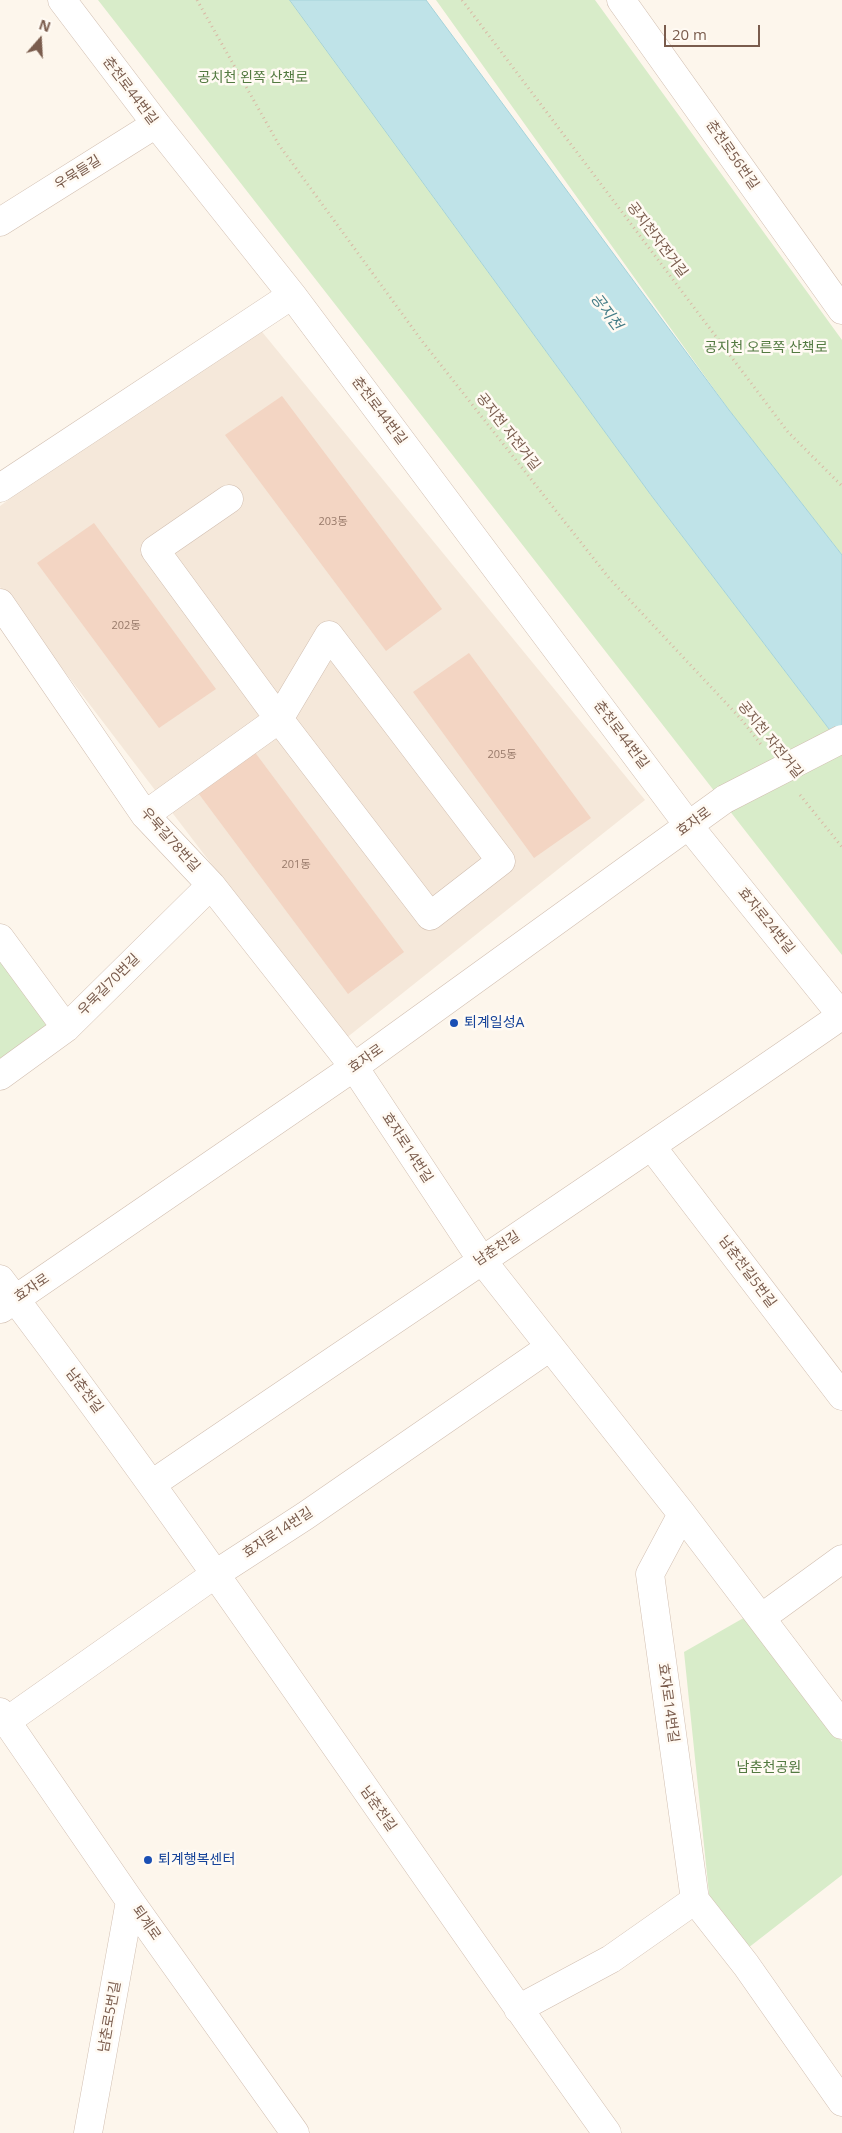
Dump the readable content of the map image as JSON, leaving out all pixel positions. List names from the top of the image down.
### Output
{
  "streets": {
    "street": [
      "춘천로44번길",
      "춘천로56번길",
      "우묵들길",
      "효자로",
      "우묵길78번길",
      "효자로24번길",
      "우묵길70번길",
      "효자로14번길",
      "남춘천길",
      "남춘천길5번길",
      "퇴계로",
      "남춘로5번길"
    ],
    "path": ["공지천자전거길", "공지천 자전거길"]
  },
  "crossings": [
    ["춘천로44번길", "우묵들길"],
    ["춘천로44번길", "효자로"],
    ["춘천로44번길", "효자로24번길"],
    ["효자로", "우묵길78번길"],
    ["효자로", "효자로24번길"],
    ["효자로", "효자로14번길"],
    ["효자로", "남춘천길"],
    ["우묵길78번길", "우묵길70번길"],
    ["우묵길78번길", "효자로14번길"],
    ["효자로24번길", "남춘천길"],
    ["효자로14번길", "남춘천길"],
    ["효자로14번길", "퇴계로"],
    ["남춘천길", "남춘천길5번길"],
    ["퇴계로", "남춘로5번길"]
  ],
  "water": ["공지천"],
  "parks": ["공치천 왼쪽 산책로", "공지천 오른쪽 산책로", "남춘천공원"],
  "places": ["퇴계일성A", "퇴계행복센터"],
  "house_numbers": [
    "203동",
    "202동",
    "205동",
    "201동"
  ],
  "scale_bar": "20 m",
  "north": "top"
}
